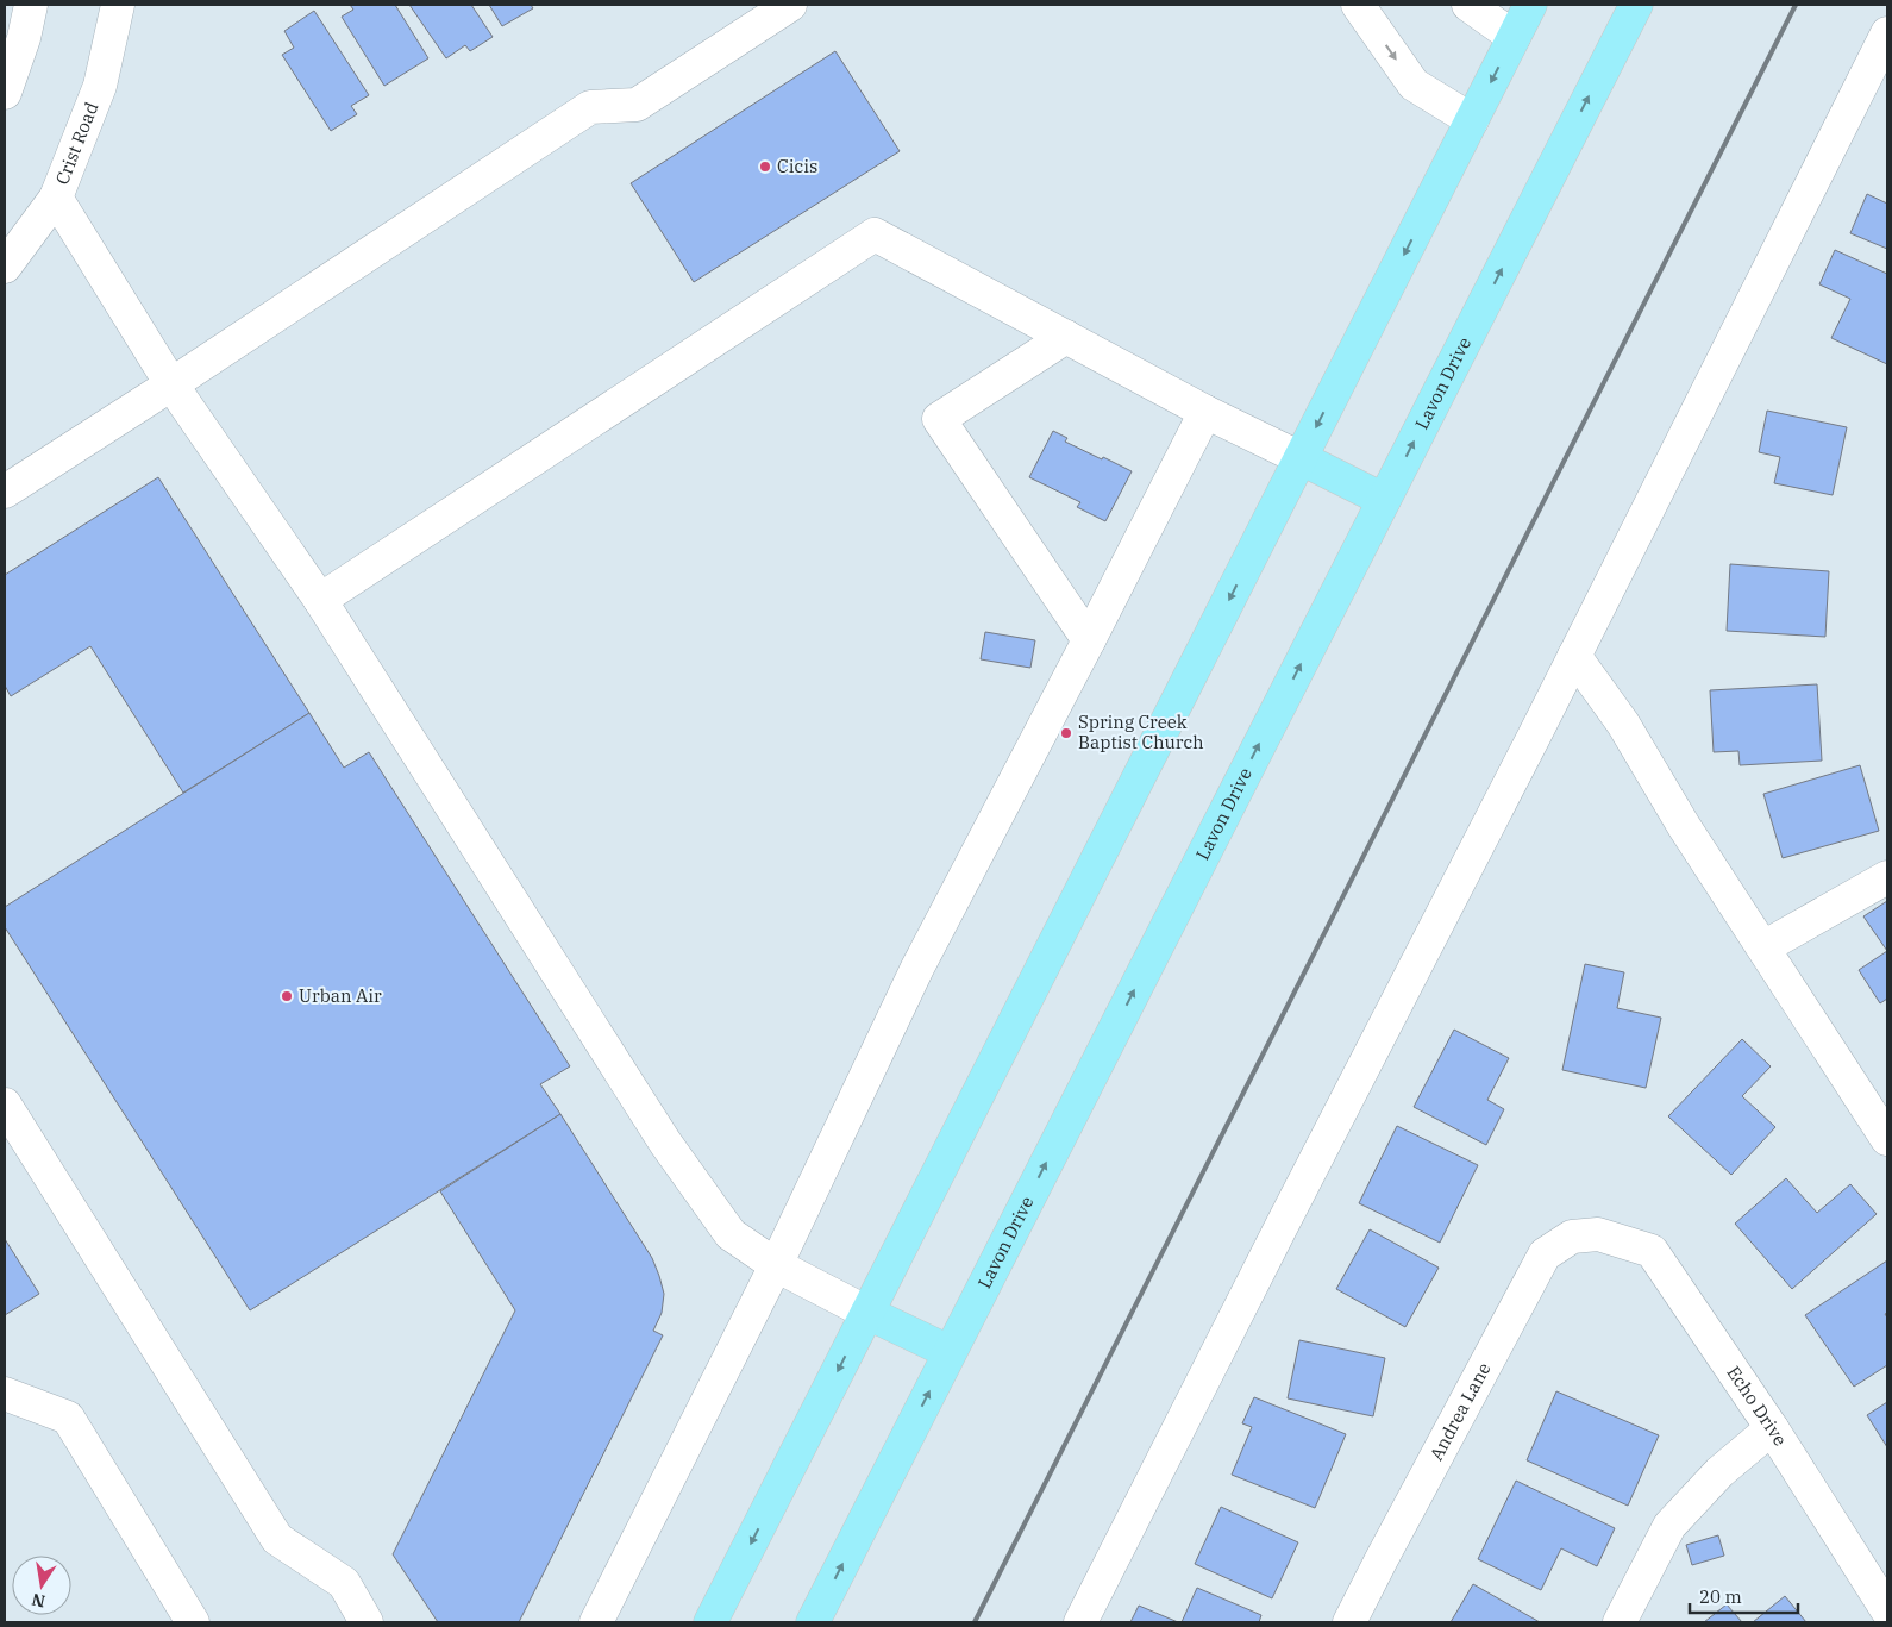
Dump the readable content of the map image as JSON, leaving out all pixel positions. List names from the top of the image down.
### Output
{
  "streets": {
    "main road": ["Lavon Drive"],
    "street": ["Crist Road", "Echo Drive", "Andrea Lane"]
  },
  "crossings": [
    ["Echo Drive", "Andrea Lane"]
  ],
  "places": ["Cicis", "Spring Creek Baptist Church", "Urban Air"],
  "scale_bar": "20 m",
  "north": "bottom"
}
